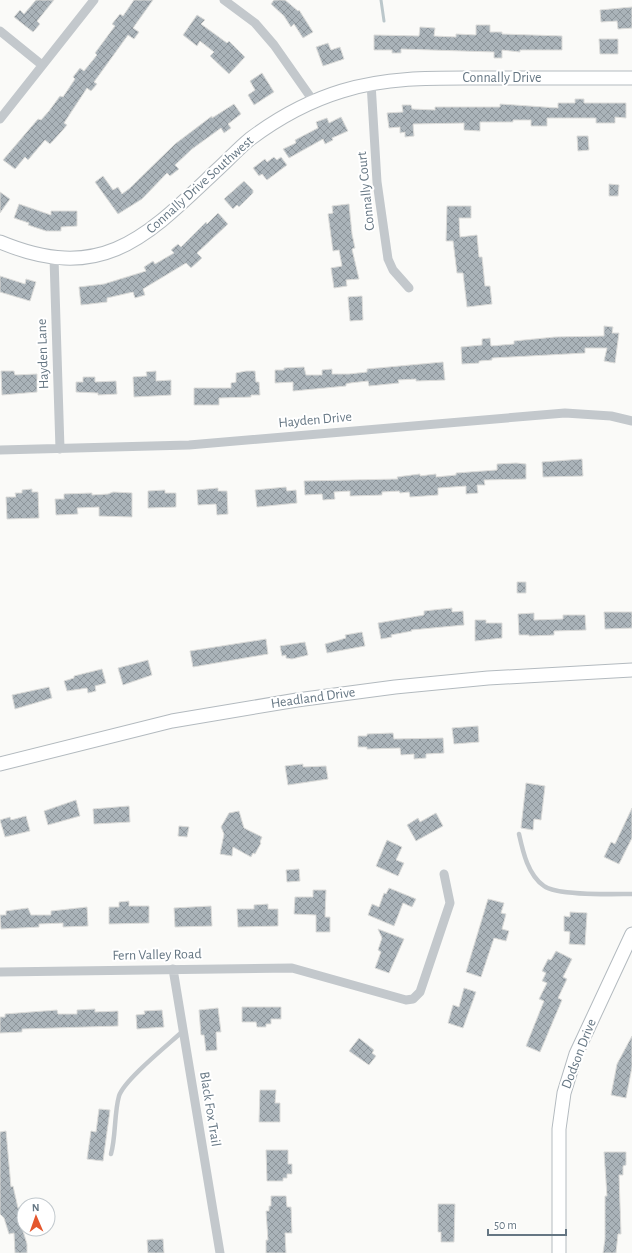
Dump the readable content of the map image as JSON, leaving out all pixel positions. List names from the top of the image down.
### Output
{
  "streets": {
    "street": [
      "Connally Drive",
      "Connally Drive Southwest",
      "Connally Court",
      "Hayden Lane",
      "Hayden Drive",
      "Headland Drive",
      "Fern Valley Road",
      "Dodson Drive",
      "Black Fox Trail"
    ]
  },
  "crossings": [
    ["Connally Drive", "Connally Drive Southwest"],
    ["Connally Drive", "Connally Court"],
    ["Connally Drive Southwest", "Connally Court"],
    ["Connally Drive Southwest", "Hayden Lane"],
    ["Hayden Lane", "Hayden Drive"],
    ["Fern Valley Road", "Black Fox Trail"]
  ],
  "scale_bar": "50 m",
  "north": "top"
}
